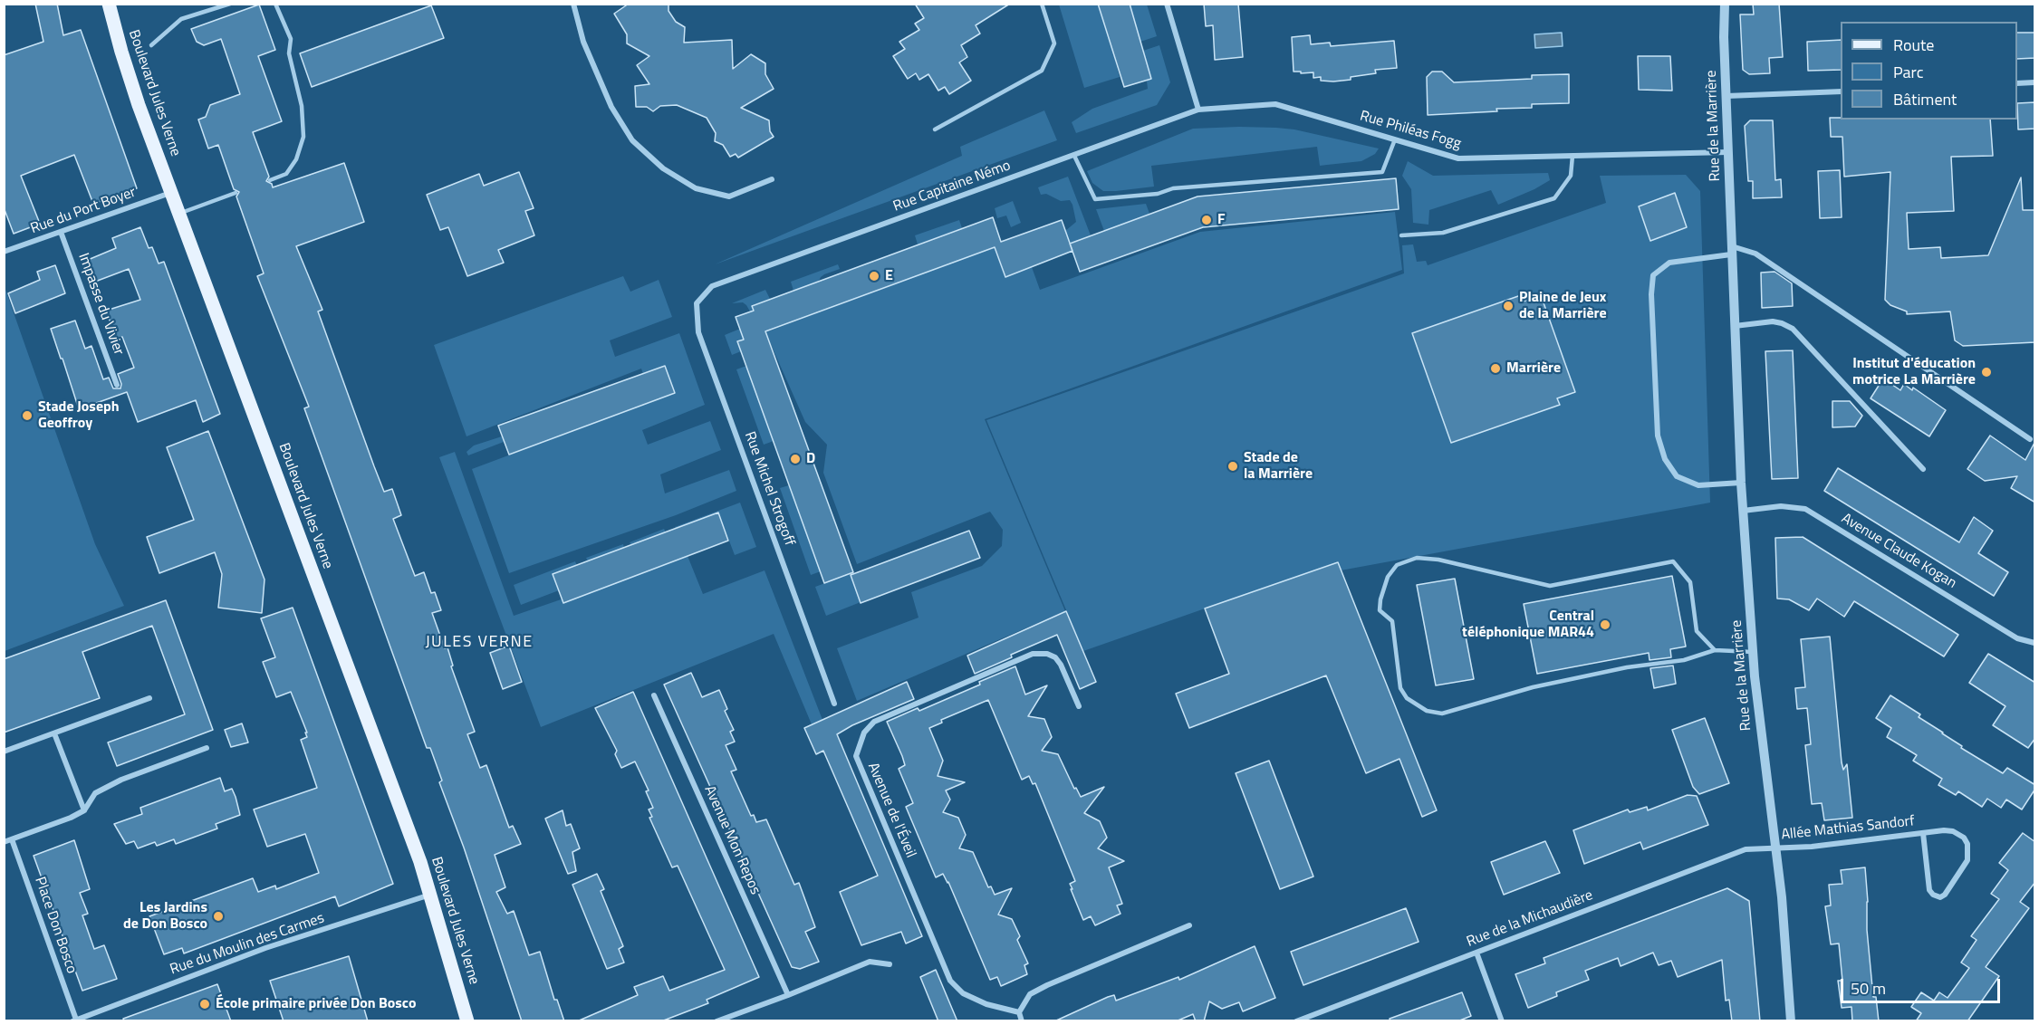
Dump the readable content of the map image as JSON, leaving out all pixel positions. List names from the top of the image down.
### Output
{
  "streets": {
    "main road": ["Boulevard Jules Verne"],
    "street": [
      "Rue de la Marrière",
      "Rue Philéas Fogg",
      "Rue Capitaine Némo",
      "Rue du Port Boyer",
      "Impasse du Vivier",
      "Rue Michel Strogoff",
      "Avenue Claude Kogan",
      "Avenue de l'Éveil",
      "Allée Mathias Sandorf",
      "Avenue Mon Repos",
      "Rue de la Michaudière",
      "Place Don Bosco",
      "Rue du Moulin des Carmes"
    ]
  },
  "crossings": [
    ["Boulevard Jules Verne", "Rue du Port Boyer"],
    ["Boulevard Jules Verne", "Rue du Moulin des Carmes"],
    ["Rue de la Marrière", "Rue Philéas Fogg"],
    ["Rue de la Marrière", "Avenue Claude Kogan"],
    ["Rue de la Marrière", "Allée Mathias Sandorf"],
    ["Rue de la Marrière", "Rue de la Michaudière"],
    ["Rue Philéas Fogg", "Rue Capitaine Némo"],
    ["Rue Capitaine Némo", "Rue Michel Strogoff"],
    ["Rue du Port Boyer", "Impasse du Vivier"],
    ["Allée Mathias Sandorf", "Rue de la Michaudière"],
    ["Place Don Bosco", "Rue du Moulin des Carmes"]
  ],
  "districts": ["JULES VERNE"],
  "places": [
    "F",
    "E",
    "Plaine de Jeux de la Marrière",
    "Marrière",
    "Institut d'éducation motrice La Marrière",
    "Stade Joseph Geoffroy",
    "D",
    "Stade de la Marrière",
    "Central téléphonique MAR44",
    "Les Jardins de Don Bosco",
    "École primaire privée Don Bosco"
  ],
  "legend": ["Route", "Parc", "Bâtiment"],
  "scale_bar": "50 m"
}
